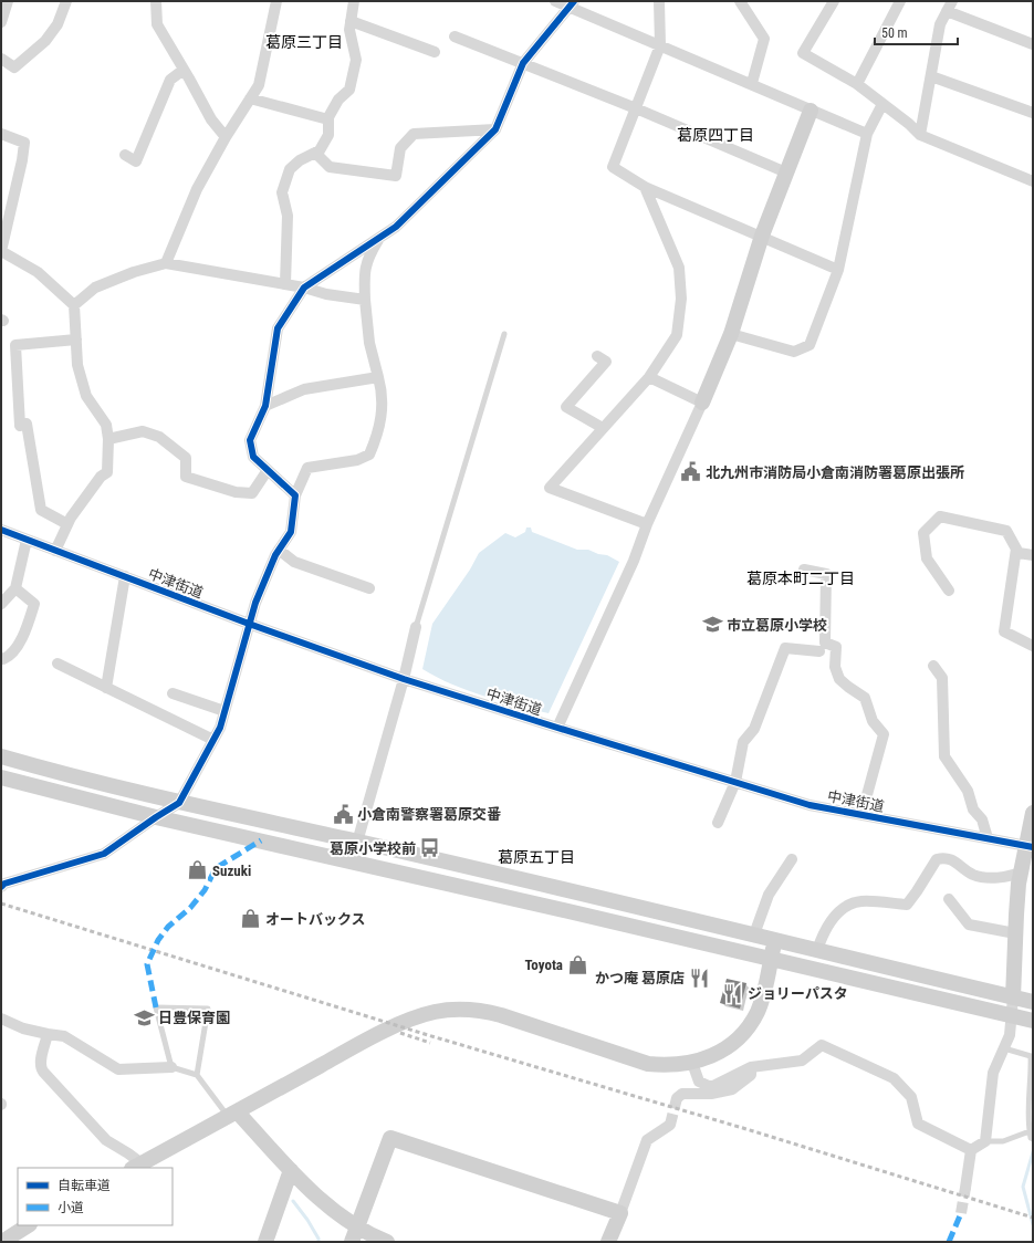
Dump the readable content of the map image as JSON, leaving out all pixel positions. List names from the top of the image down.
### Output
{
  "streets": {
    "street": ["中津街道"]
  },
  "districts": [
    "葛原三丁目",
    "葛原四丁目",
    "葛原本町二丁目",
    "葛原五丁目"
  ],
  "places": {
    "public building": ["北九州市消防局小倉南消防署葛原出張所", "小倉南警察署葛原交番"],
    "school or university": ["市立葛原小学校", "日豊保育園"],
    "bus stop": ["葛原小学校前"],
    "shop": ["Suzuki", "オートバックス", "Toyota"],
    "restaurant": ["かつ庵 葛原店", "ジョリーパスタ"]
  },
  "legend": ["自転車道", "小道"],
  "scale_bar": "50 m"
}
